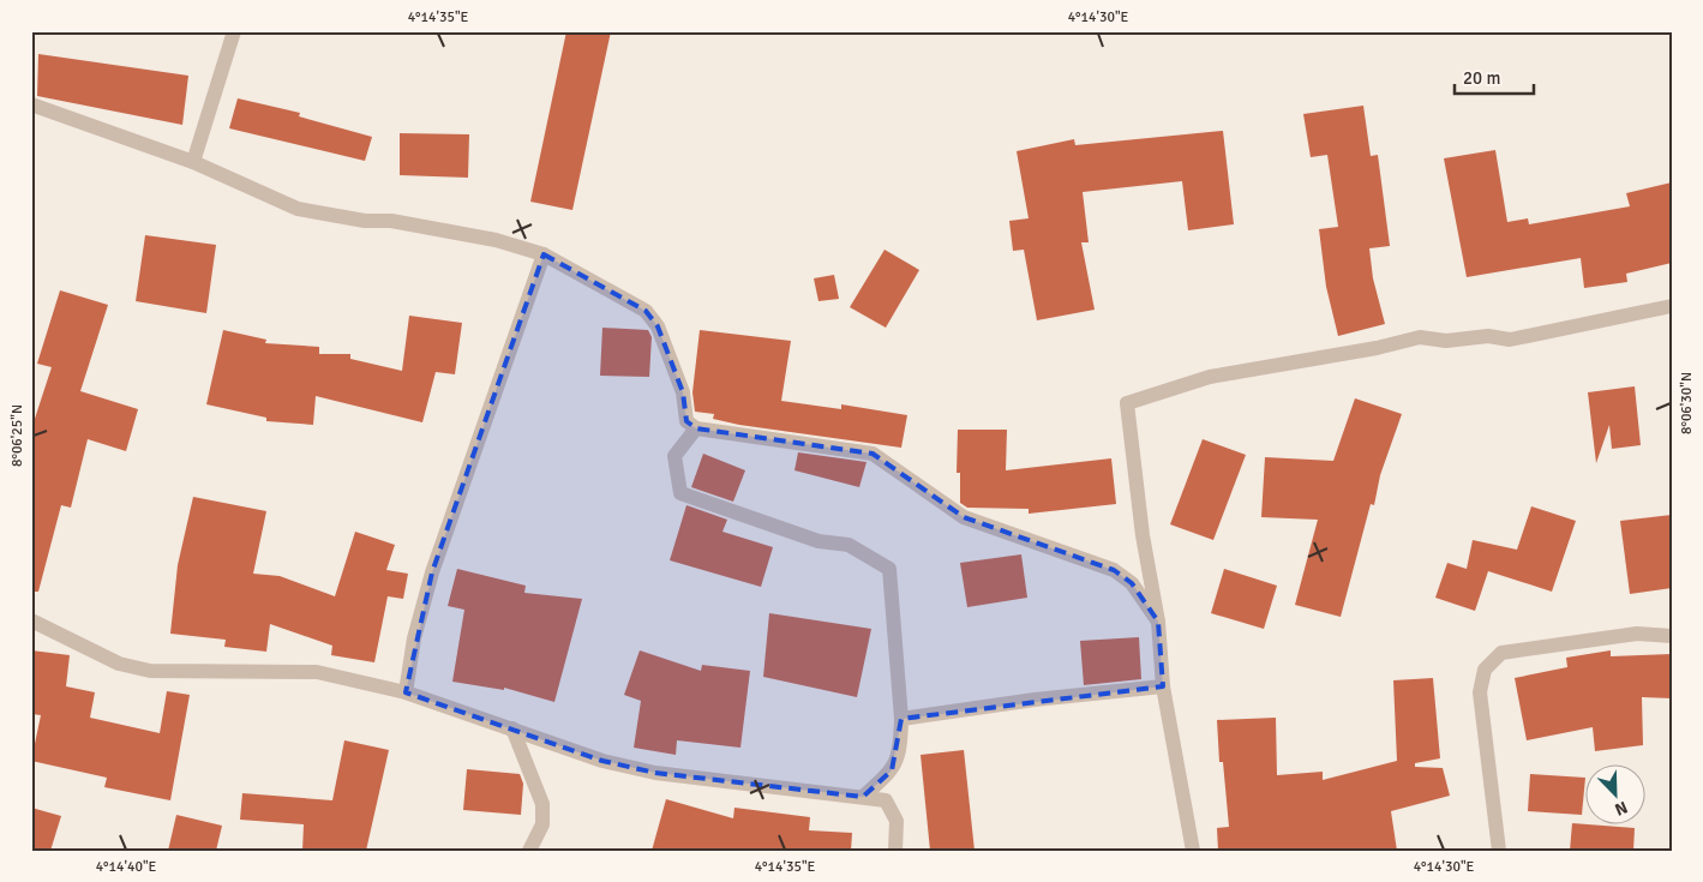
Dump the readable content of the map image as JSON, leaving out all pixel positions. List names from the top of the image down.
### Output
{
  "scale_bar": "20 m",
  "north": "bottom right",
  "coordinates": [
    "4°14'35\"E",
    "4°14'30\"E",
    "8°06'30\"N",
    "8°06'25\"N",
    "4°14'40\"E"
  ]
}
